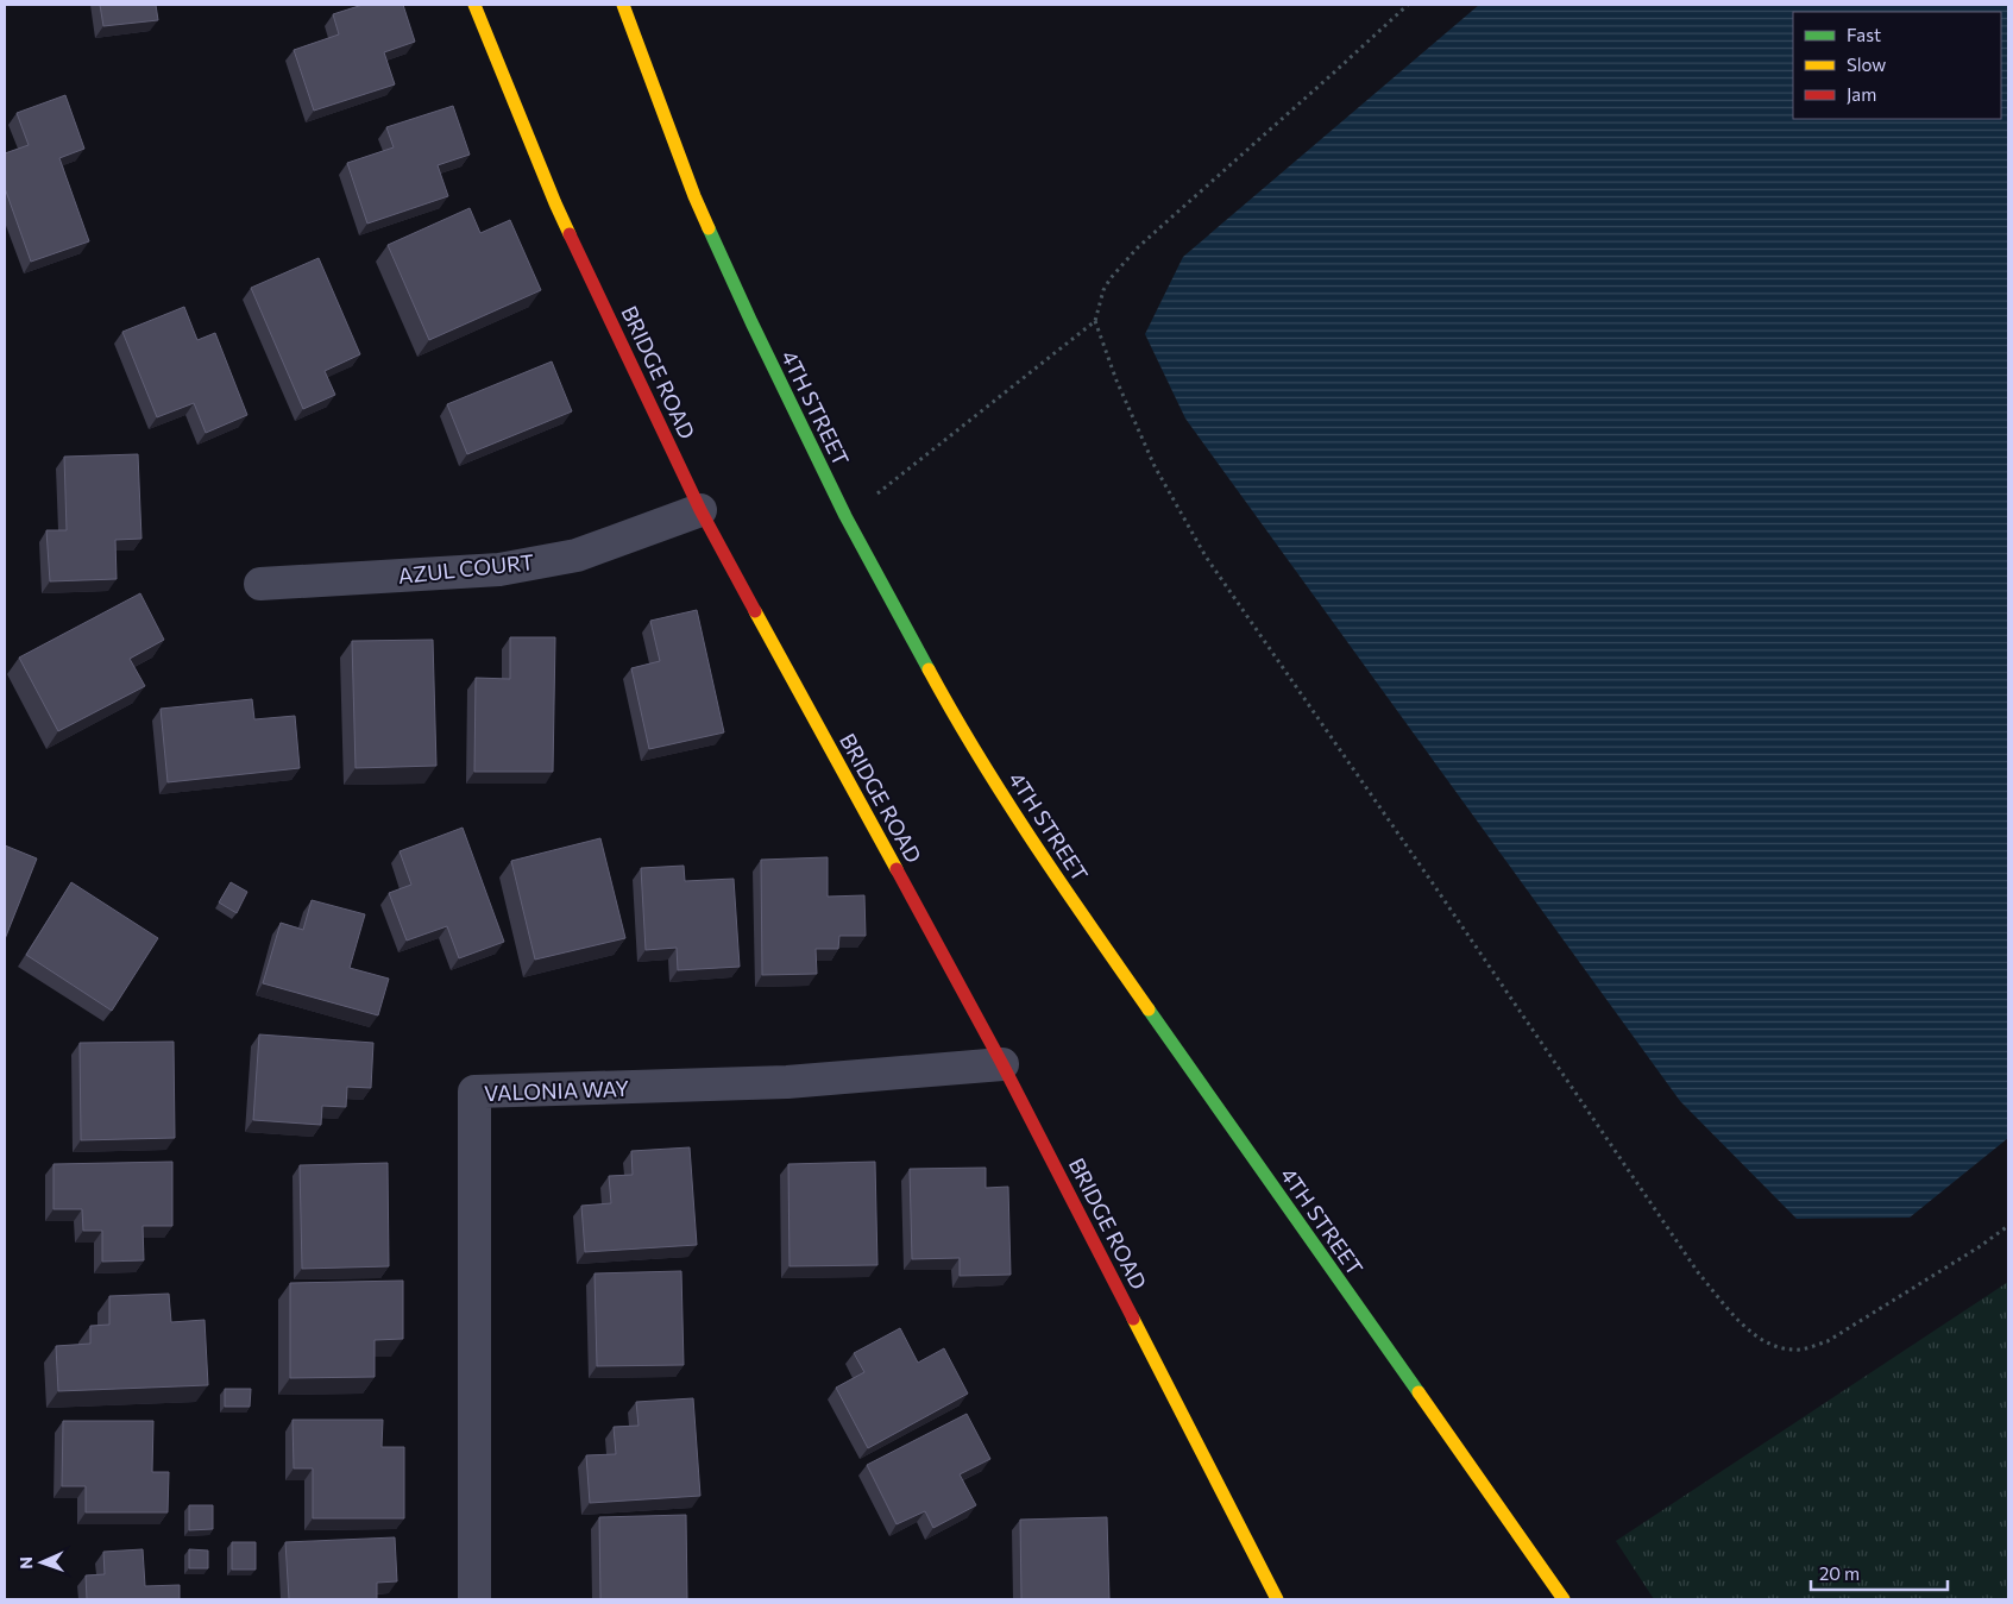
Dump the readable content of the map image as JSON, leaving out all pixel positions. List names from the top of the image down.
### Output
{
  "streets": {
    "main road": ["BRIDGE ROAD", "4TH STREET"],
    "street": ["AZUL COURT", "VALONIA WAY"]
  },
  "crossings": [
    ["BRIDGE ROAD", "AZUL COURT"],
    ["BRIDGE ROAD", "VALONIA WAY"]
  ],
  "legend": ["Fast", "Slow", "Jam"],
  "scale_bar": "20 m",
  "north": "left"
}
